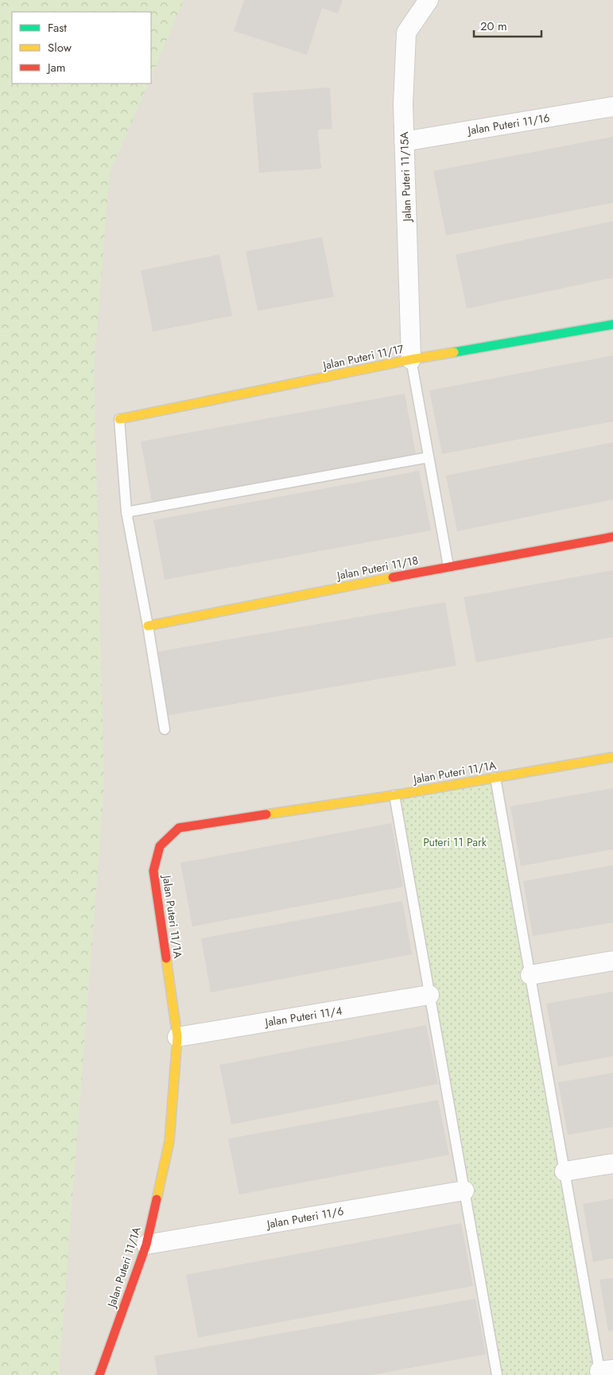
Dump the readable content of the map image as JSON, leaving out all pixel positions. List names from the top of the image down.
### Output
{
  "streets": {
    "street": [
      "Jalan Puteri 11/16",
      "Jalan Puteri 11/15A",
      "Jalan Puteri 11/17",
      "Jalan Puteri 11/18",
      "Jalan Puteri 11/1A",
      "Jalan Puteri 11/4",
      "Jalan Puteri 11/6"
    ]
  },
  "crossings": [
    ["Jalan Puteri 11/16", "Jalan Puteri 11/15A"],
    ["Jalan Puteri 11/15A", "Jalan Puteri 11/17"],
    ["Jalan Puteri 11/1A", "Jalan Puteri 11/4"],
    ["Jalan Puteri 11/1A", "Jalan Puteri 11/6"]
  ],
  "parks": ["Puteri 11 Park"],
  "legend": ["Fast", "Slow", "Jam"],
  "scale_bar": "20 m"
}
